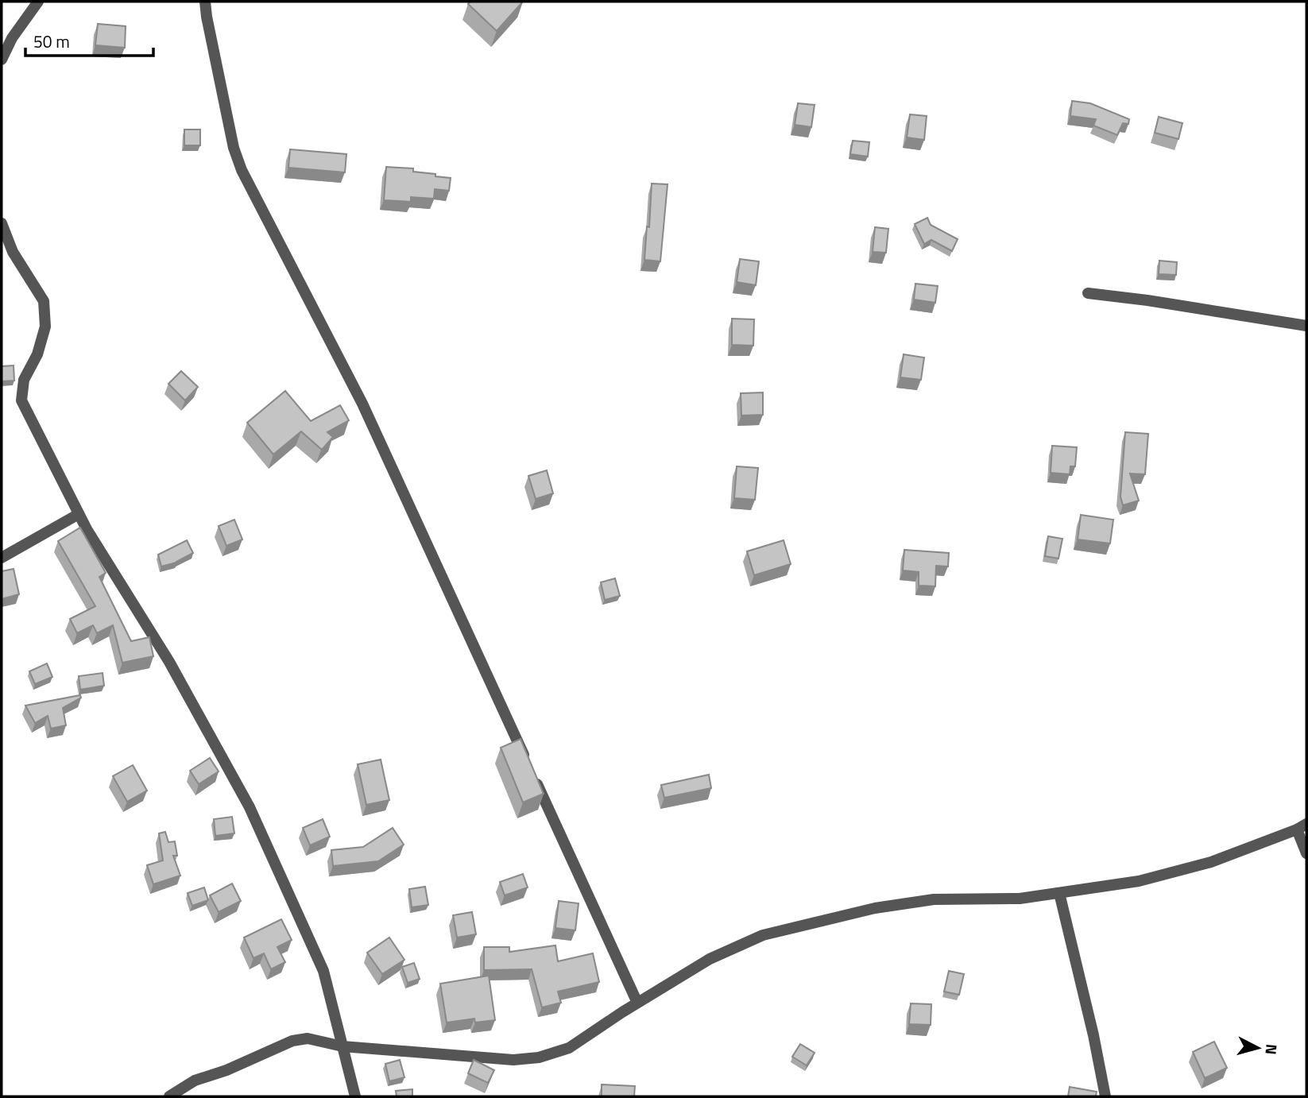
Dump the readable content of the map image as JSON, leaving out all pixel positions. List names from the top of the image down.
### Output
{
  "scale_bar": "50 m",
  "north": "right"
}
